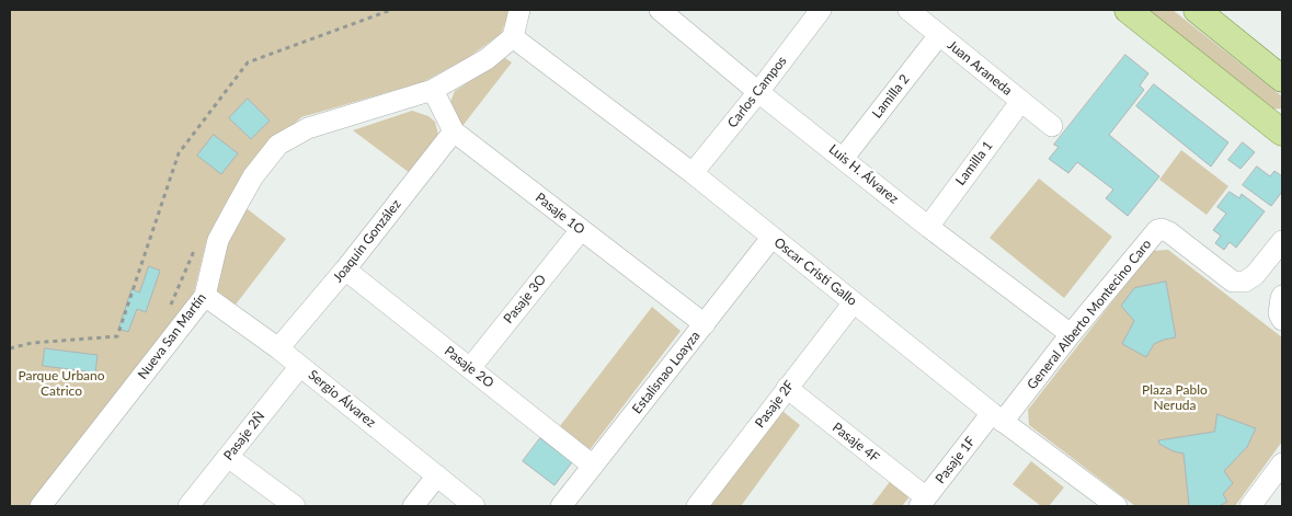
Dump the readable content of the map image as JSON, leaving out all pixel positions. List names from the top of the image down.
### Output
{
  "streets": {
    "street": [
      "Juan Araneda",
      "Carlos Campos",
      "Lamilla 2",
      "Lamilla 1",
      "Luis H. Álvarez",
      "Pasaje 1O",
      "Joaquín González",
      "Oscar Cristi Gallo",
      "Pasaje 3O",
      "General Alberto Montecino Caro",
      "Nueva San Martín",
      "Pasaje 2O",
      "Estalisnao Loayza",
      "Sergio Álvarez",
      "Pasaje 2F",
      "Pasaje 2Ñ",
      "Pasaje 4F",
      "Pasaje 1F"
    ]
  },
  "crossings": [
    ["Juan Araneda", "Lamilla 2"],
    ["Juan Araneda", "Lamilla 1"],
    ["Carlos Campos", "Luis H. Álvarez"],
    ["Carlos Campos", "Oscar Cristi Gallo"],
    ["Lamilla 2", "Luis H. Álvarez"],
    ["Lamilla 1", "Luis H. Álvarez"],
    ["Luis H. Álvarez", "General Alberto Montecino Caro"],
    ["Pasaje 1O", "Joaquín González"],
    ["Pasaje 1O", "Pasaje 3O"],
    ["Pasaje 1O", "Nueva San Martín"],
    ["Pasaje 1O", "Estalisnao Loayza"],
    ["Joaquín González", "Pasaje 2O"],
    ["Joaquín González", "Sergio Álvarez"],
    ["Oscar Cristi Gallo", "General Alberto Montecino Caro"],
    ["Oscar Cristi Gallo", "Nueva San Martín"],
    ["Oscar Cristi Gallo", "Estalisnao Loayza"],
    ["Oscar Cristi Gallo", "Pasaje 2F"],
    ["Oscar Cristi Gallo", "Pasaje 1F"],
    ["Pasaje 3O", "Pasaje 2O"],
    ["General Alberto Montecino Caro", "Pasaje 1F"],
    ["Nueva San Martín", "Sergio Álvarez"],
    ["Pasaje 2O", "Estalisnao Loayza"],
    ["Sergio Álvarez", "Pasaje 2Ñ"],
    ["Pasaje 2F", "Pasaje 4F"],
    ["Pasaje 4F", "Pasaje 1F"]
  ],
  "parks": ["Parque Urbano Catrico", "Plaza Pablo Neruda"]
}
